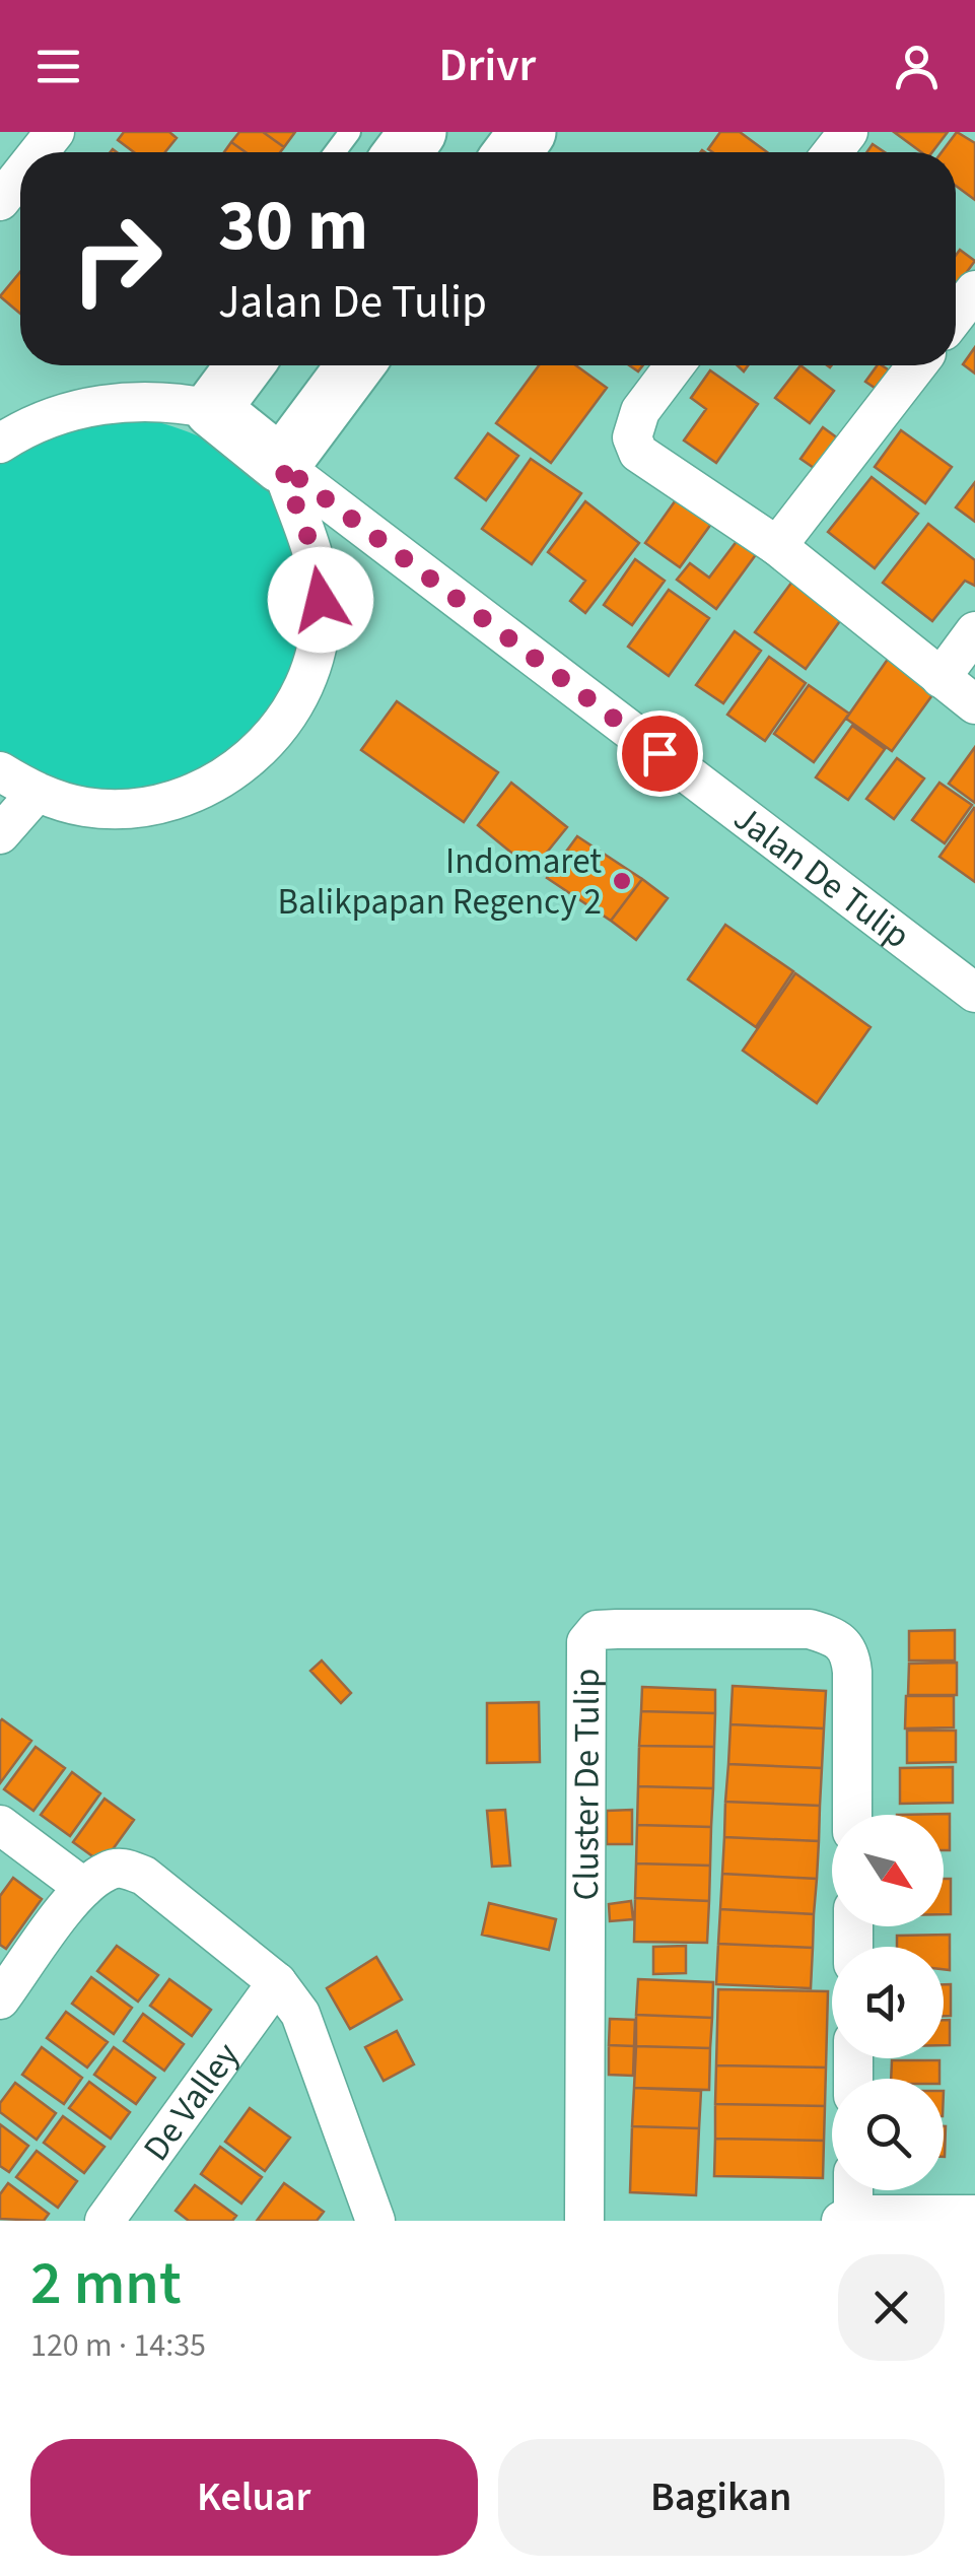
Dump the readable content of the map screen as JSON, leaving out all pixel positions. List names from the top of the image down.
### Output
{
  "streets": {
    "street": ["Jalan De Tulip", "Cluster De Tulip", "De Valley"]
  },
  "places": ["Indomaret Balikpapan Regency 2"],
  "north": "bottom right",
  "page": {
    "header": "Drivr",
    "turn": ["30 m", "Jalan De Tulip"],
    "heading": ["2 mnt", "120 m · 14:35"],
    "buttons": ["Keluar", "Bagikan"]
  }
}
